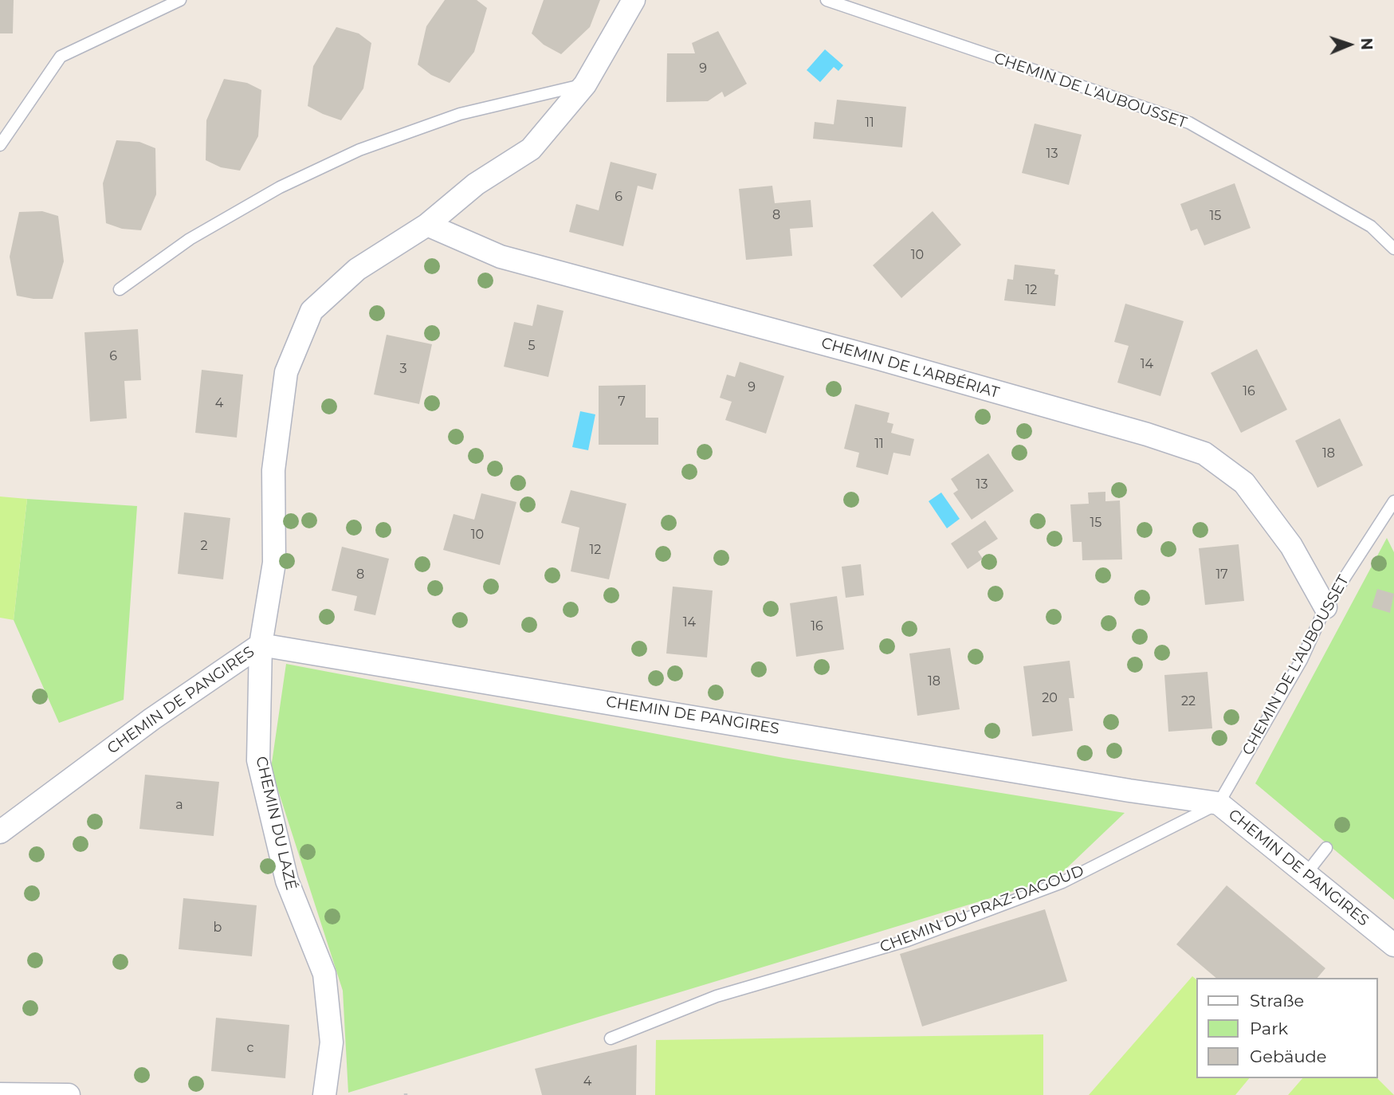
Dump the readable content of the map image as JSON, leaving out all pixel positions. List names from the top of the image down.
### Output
{
  "streets": {
    "street": ["CHEMIN DE L'ARBÉRIAT", "CHEMIN DE PANGIRES", "CHEMIN DU LAZÉ"],
    "lane": ["CHEMIN DE L'AUBOUSSET", "CHEMIN DU PRAZ-DAGOUD"]
  },
  "crossings": [
    ["CHEMIN DE L'AUBOUSSET", "CHEMIN DE L'ARBÉRIAT"],
    ["CHEMIN DE L'AUBOUSSET", "CHEMIN DE PANGIRES"],
    ["CHEMIN DE L'AUBOUSSET", "CHEMIN DU PRAZ-DAGOUD"],
    ["CHEMIN DE PANGIRES", "CHEMIN DU LAZÉ"],
    ["CHEMIN DE PANGIRES", "CHEMIN DU PRAZ-DAGOUD"]
  ],
  "house_numbers": [
    "9",
    "11",
    "13",
    "6",
    "8",
    "15",
    "10",
    "12",
    "5",
    "6",
    "14",
    "3",
    "9",
    "16",
    "7",
    "4",
    "11",
    "18",
    "13",
    "15",
    "10",
    "2",
    "12",
    "8",
    "17",
    "14",
    "16",
    "18",
    "20",
    "22",
    "a",
    "b",
    "c",
    "4"
  ],
  "legend": ["Straße", "Park", "Gebäude"],
  "north": "right"
}
